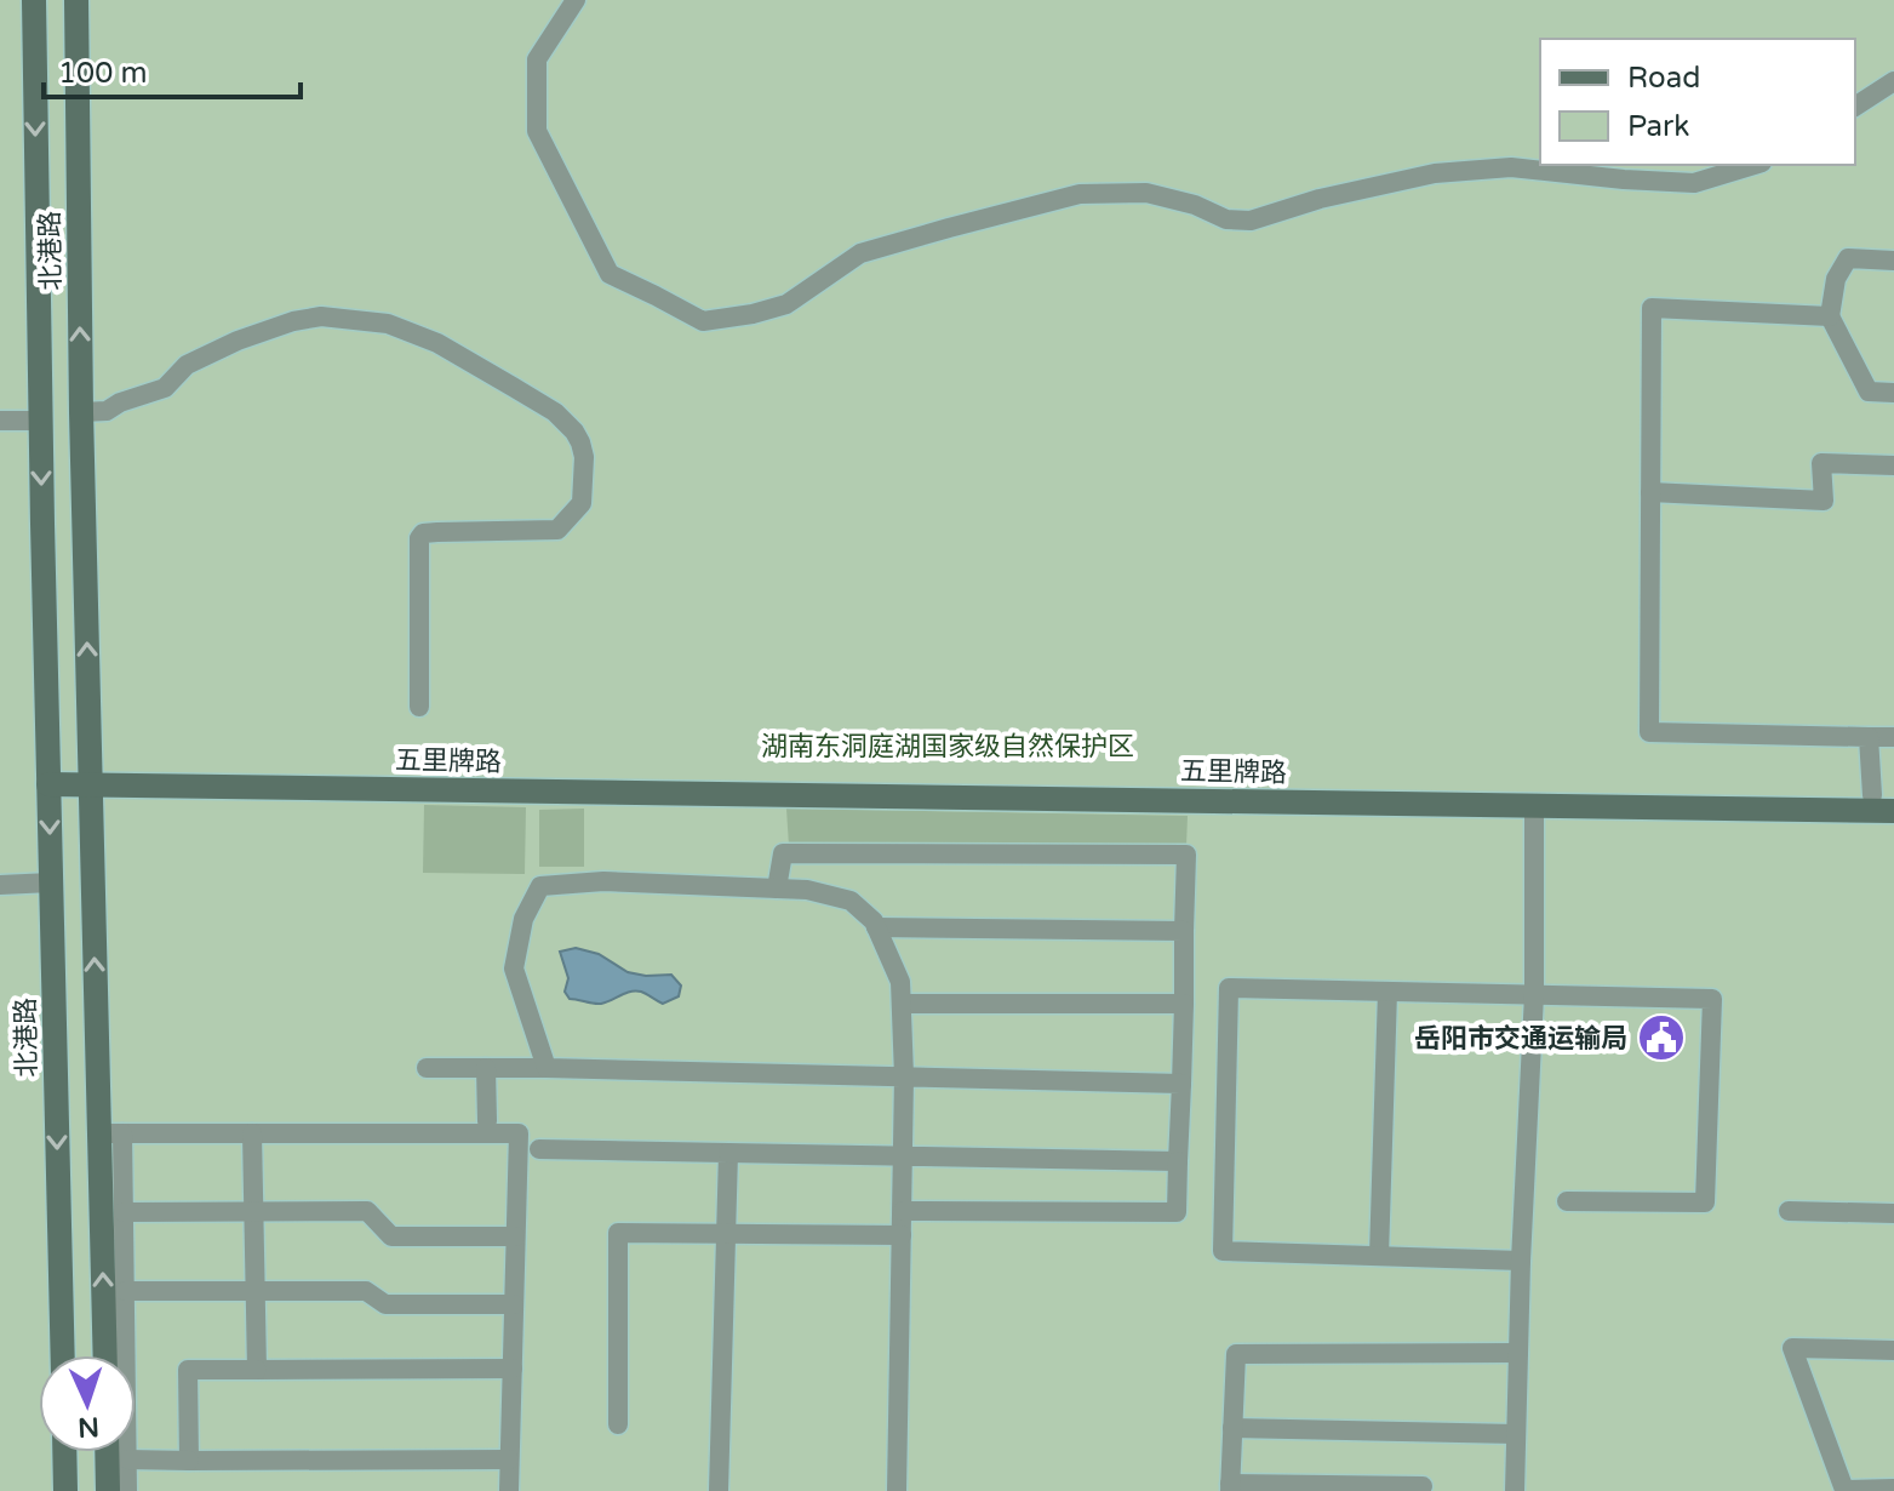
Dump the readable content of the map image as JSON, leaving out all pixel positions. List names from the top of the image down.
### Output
{
  "streets": {
    "main road": ["北港路", "五里牌路"]
  },
  "crossings": [
    ["北港路", "五里牌路"]
  ],
  "parks": ["湖南东洞庭湖国家级自然保护区"],
  "places": {
    "public building": ["岳阳市交通运输局"]
  },
  "legend": ["Road", "Park"],
  "scale_bar": "100 m",
  "north": "bottom"
}
